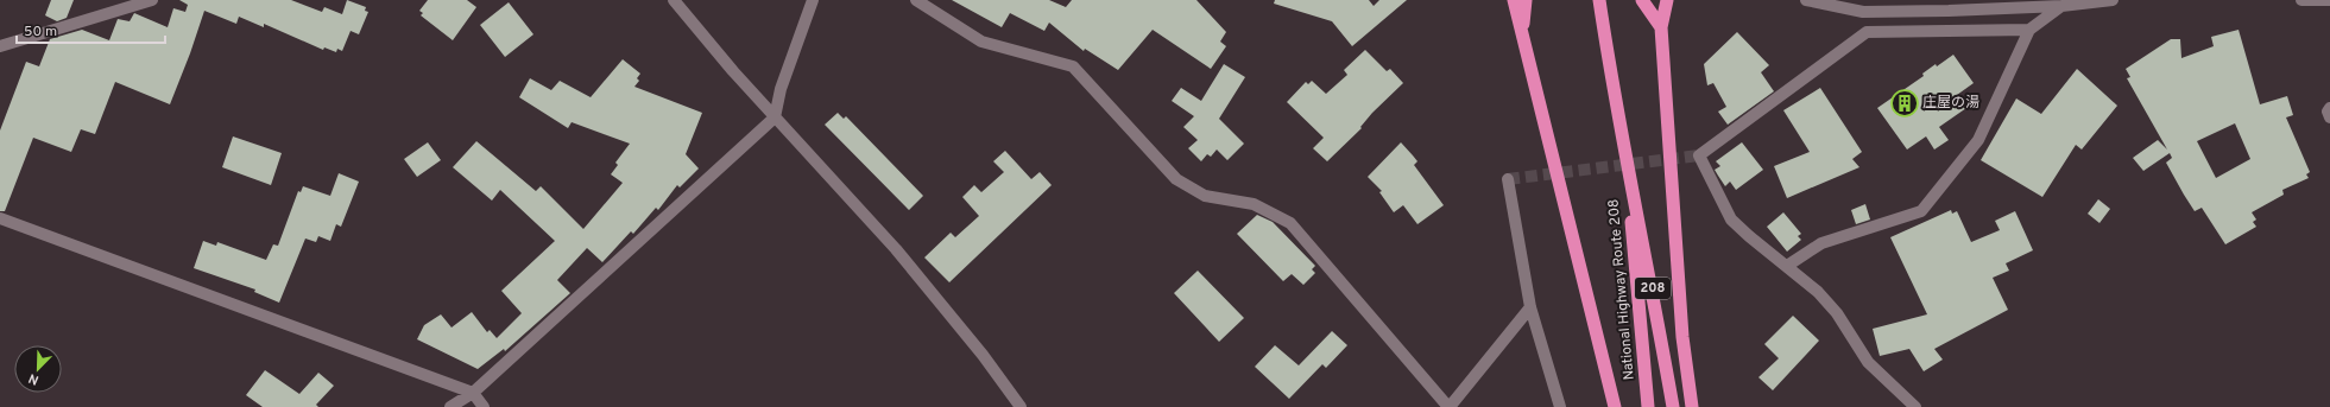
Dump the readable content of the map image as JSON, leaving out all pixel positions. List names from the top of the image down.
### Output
{
  "streets": {
    "highway": ["208", "National Highway Route 208"]
  },
  "places": {
    "building": ["庄屋の湯"]
  },
  "scale_bar": "50 m",
  "north": "bottom left"
}
